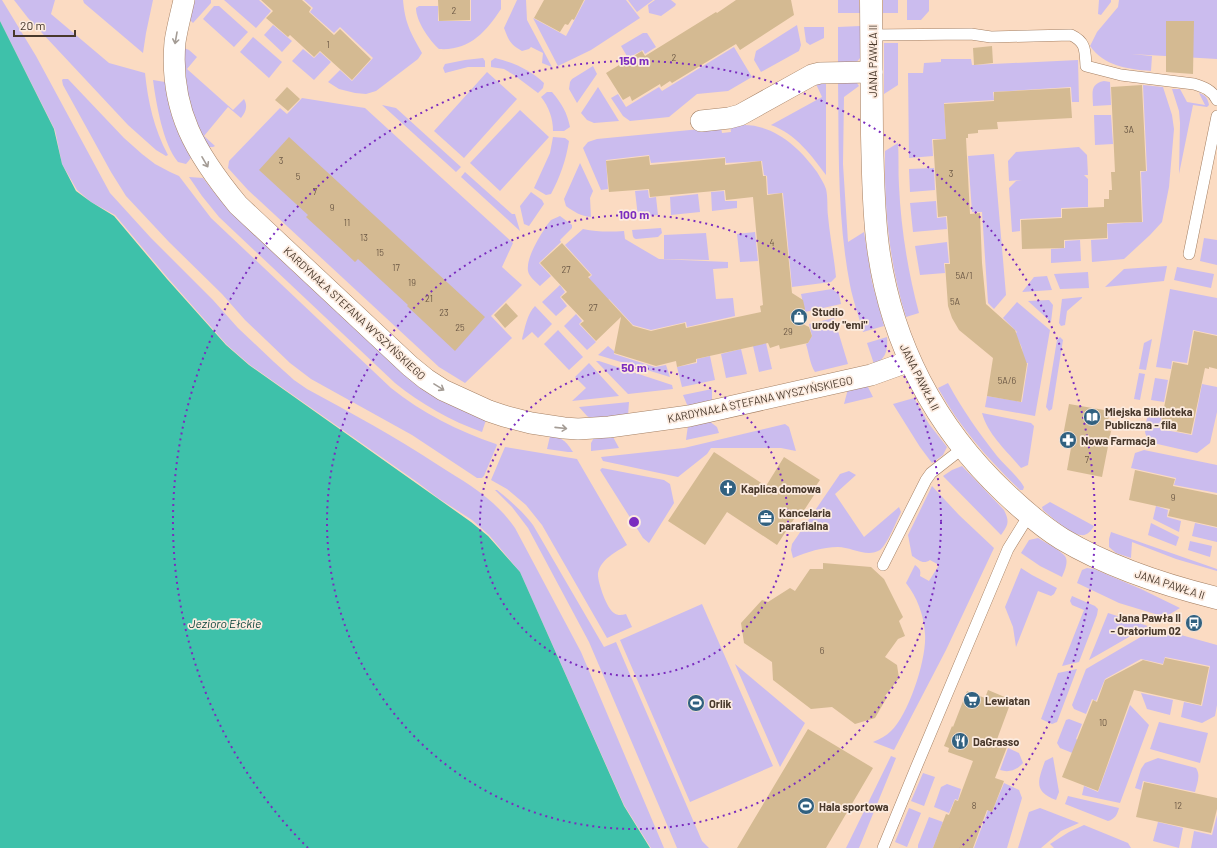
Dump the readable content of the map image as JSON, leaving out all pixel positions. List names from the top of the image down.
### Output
{
  "streets": {
    "street": ["JANA PAWŁA II", "KARDYNAŁA STEFANA WYSZYŃSKIEGO"]
  },
  "crossings": [
    ["JANA PAWŁA II", "KARDYNAŁA STEFANA WYSZYŃSKIEGO"]
  ],
  "one_way": ["KARDYNAŁA STEFANA WYSZYŃSKIEGO"],
  "water": ["Jezioro Ełckie"],
  "places": {
    "shop": ["Studio urody \"emi\""],
    "library": ["Miejska Biblioteka Publiczna - fila"],
    "pharmacy": ["Nowa Farmacja"],
    "church": ["Kaplica domowa"],
    "office": ["Kancelaria parafialna"],
    "bus stop": ["Jana Pawła II - Oratorium 02"],
    "supermarket": ["Lewiatan"],
    "sports": ["Orlik", "Hala sportowa"],
    "restaurant": ["DaGrasso"]
  },
  "house_numbers": [
    "2",
    "1",
    "2",
    "3A",
    "3",
    "3",
    "5",
    "7",
    "9",
    "11",
    "13",
    "4",
    "15",
    "17",
    "27",
    "5A/1",
    "19",
    "21",
    "5A",
    "27",
    "23",
    "25",
    "29",
    "5A/6",
    "7",
    "9",
    "6",
    "10",
    "8",
    "12"
  ],
  "scale_bar": "20 m",
  "rings": ["150 m", "100 m", "50 m"]
}
